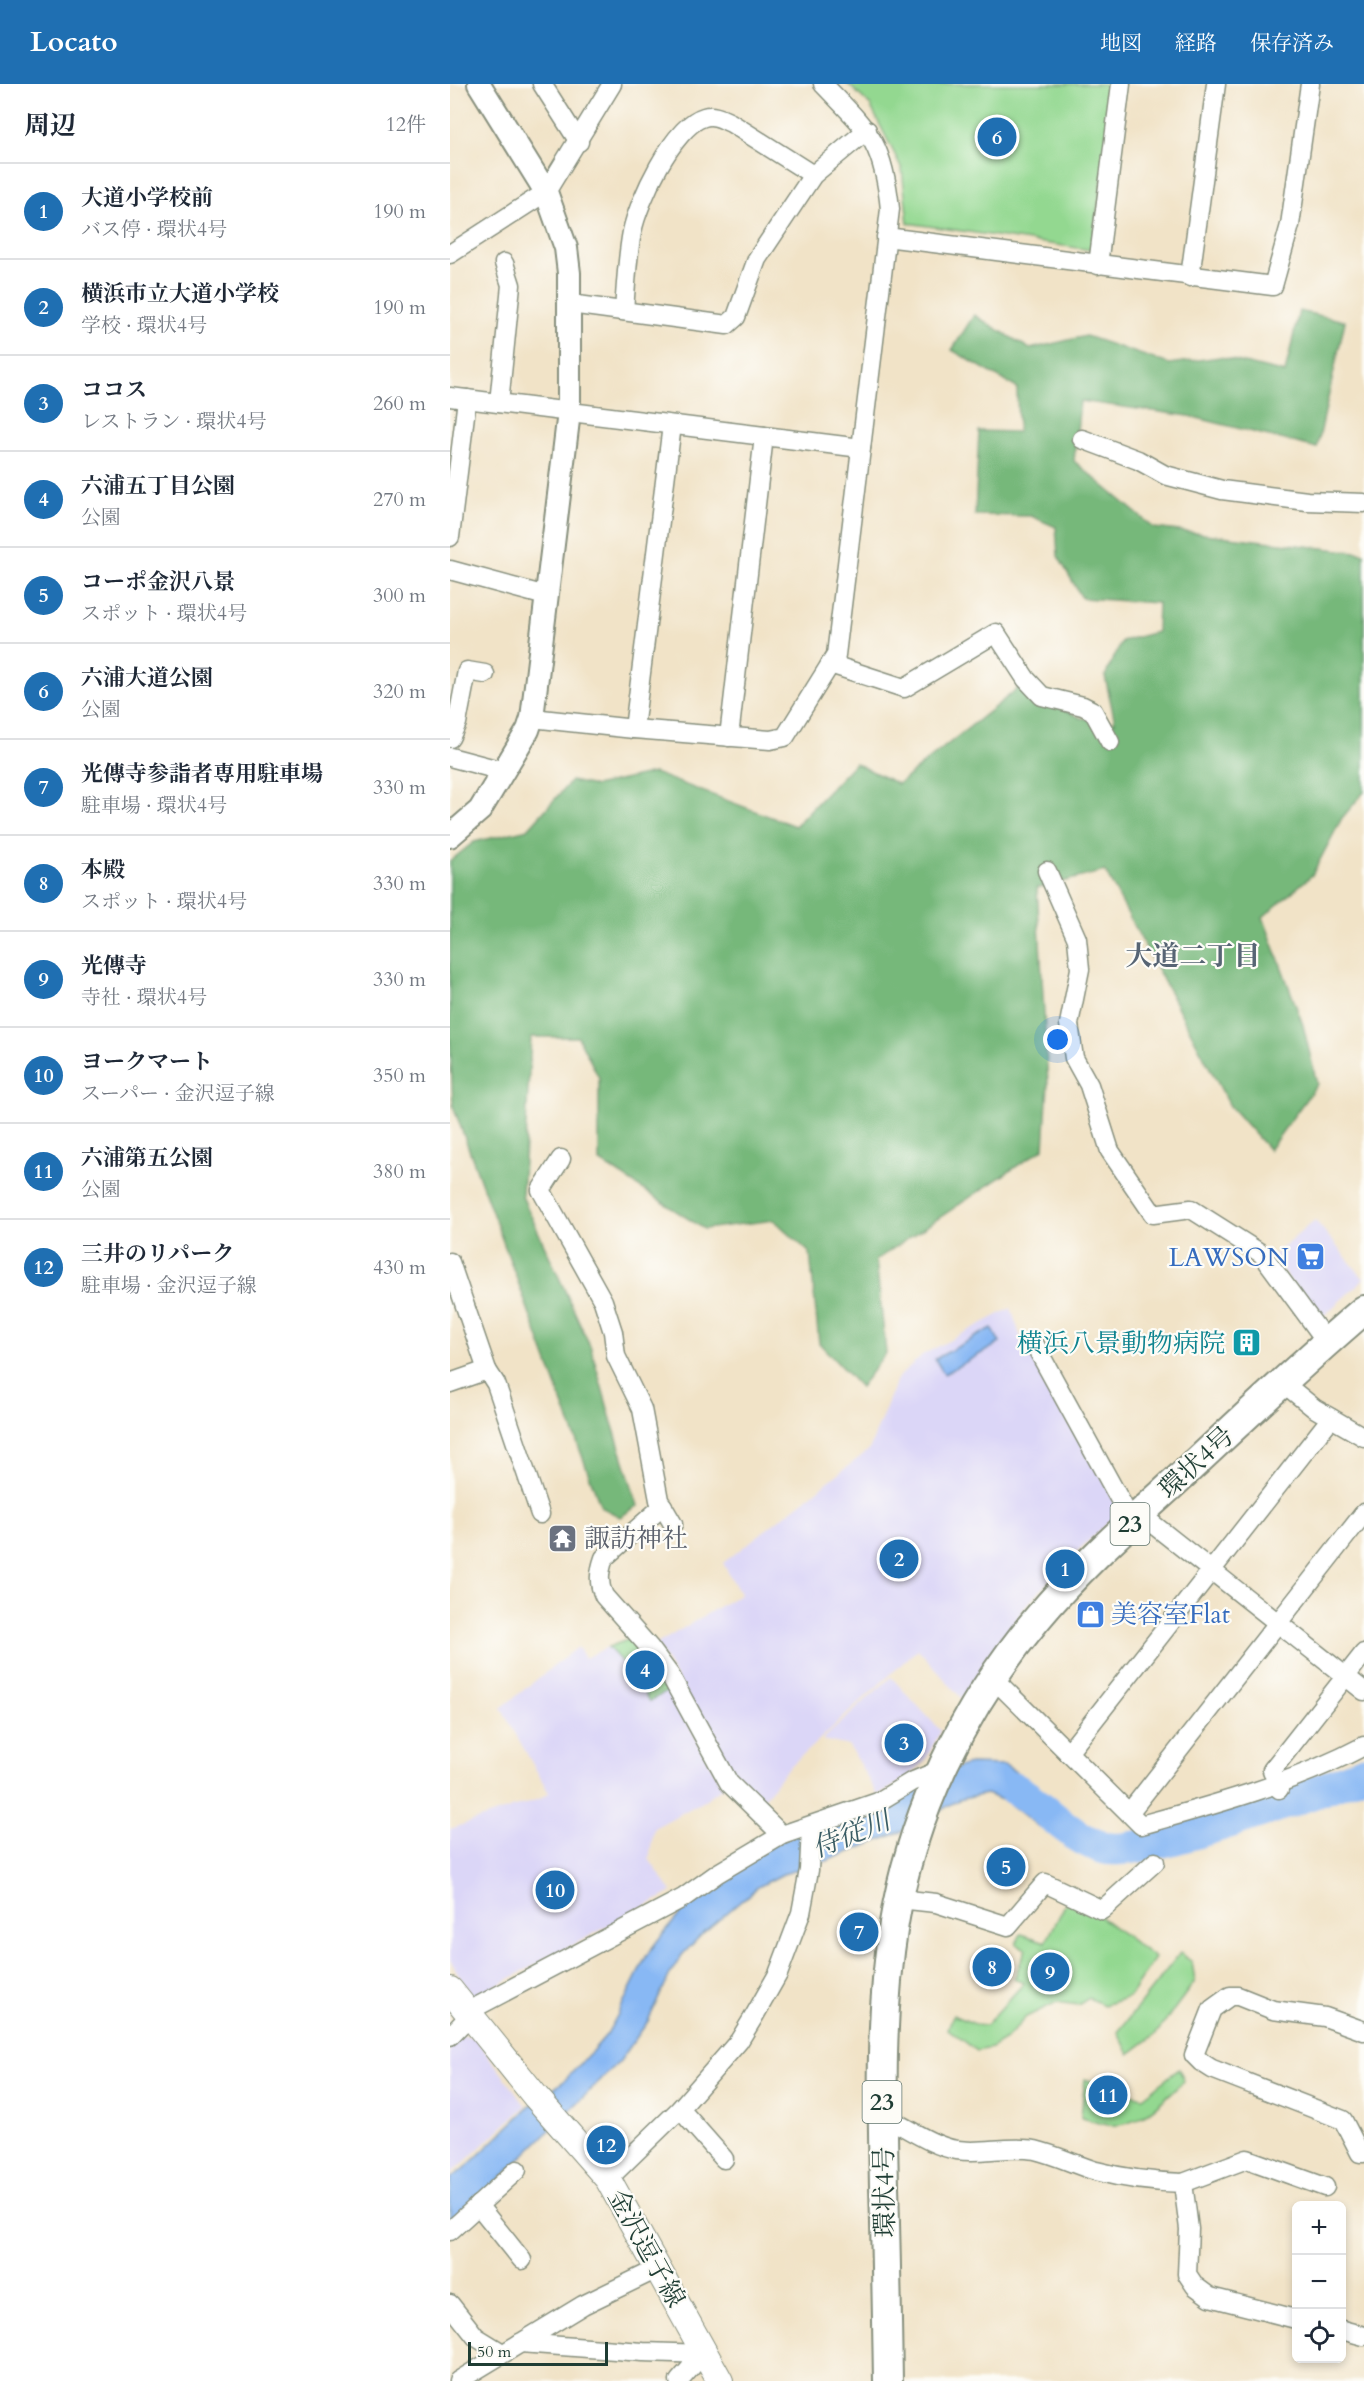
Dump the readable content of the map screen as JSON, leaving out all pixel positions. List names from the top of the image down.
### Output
{
  "streets": {
    "main road": ["環状4号", "23", "金沢逗子線"]
  },
  "districts": ["大道二丁目"],
  "water": ["侍従川"],
  "places": {
    "supermarket": ["LAWSON"],
    "building": ["横浜八景動物病院"],
    "temple": ["諏訪神社"],
    "shop": ["美容室Flat"]
  },
  "scale_bar": "50 m",
  "page": {
    "header": "Locato",
    "nav": ["地図", "経路", "保存済み"],
    "heading": ["周辺", "12件"],
    "pins": [
      "6",
      "2",
      "1",
      "4",
      "3",
      "5",
      "10",
      "7",
      "8",
      "9",
      "11",
      "12"
    ],
    "list": [
      {
        "mark": "1",
        "name": "大道小学校前",
        "note": "バス停 · 環状4号",
        "value": "190 m"
      },
      {
        "mark": "2",
        "name": "横浜市立大道小学校",
        "note": "学校 · 環状4号",
        "value": "190 m"
      },
      {
        "mark": "3",
        "name": "ココス",
        "note": "レストラン · 環状4号",
        "value": "260 m"
      },
      {
        "mark": "4",
        "name": "六浦五丁目公園",
        "note": "公園",
        "value": "270 m"
      },
      {
        "mark": "5",
        "name": "コーポ金沢八景",
        "note": "スポット · 環状4号",
        "value": "300 m"
      },
      {
        "mark": "6",
        "name": "六浦大道公園",
        "note": "公園",
        "value": "320 m"
      },
      {
        "mark": "7",
        "name": "光傳寺参詣者専用駐車場",
        "note": "駐車場 · 環状4号",
        "value": "330 m"
      },
      {
        "mark": "8",
        "name": "本殿",
        "note": "スポット · 環状4号",
        "value": "330 m"
      },
      {
        "mark": "9",
        "name": "光傳寺",
        "note": "寺社 · 環状4号",
        "value": "330 m"
      },
      {
        "mark": "10",
        "name": "ヨークマート",
        "note": "スーパー · 金沢逗子線",
        "value": "350 m"
      },
      {
        "mark": "11",
        "name": "六浦第五公園",
        "note": "公園",
        "value": "380 m"
      },
      {
        "mark": "12",
        "name": "三井のリパーク",
        "note": "駐車場 · 金沢逗子線",
        "value": "430 m"
      }
    ],
    "map_buttons": ["+", "−"],
    "scale": "50 m"
  }
}
